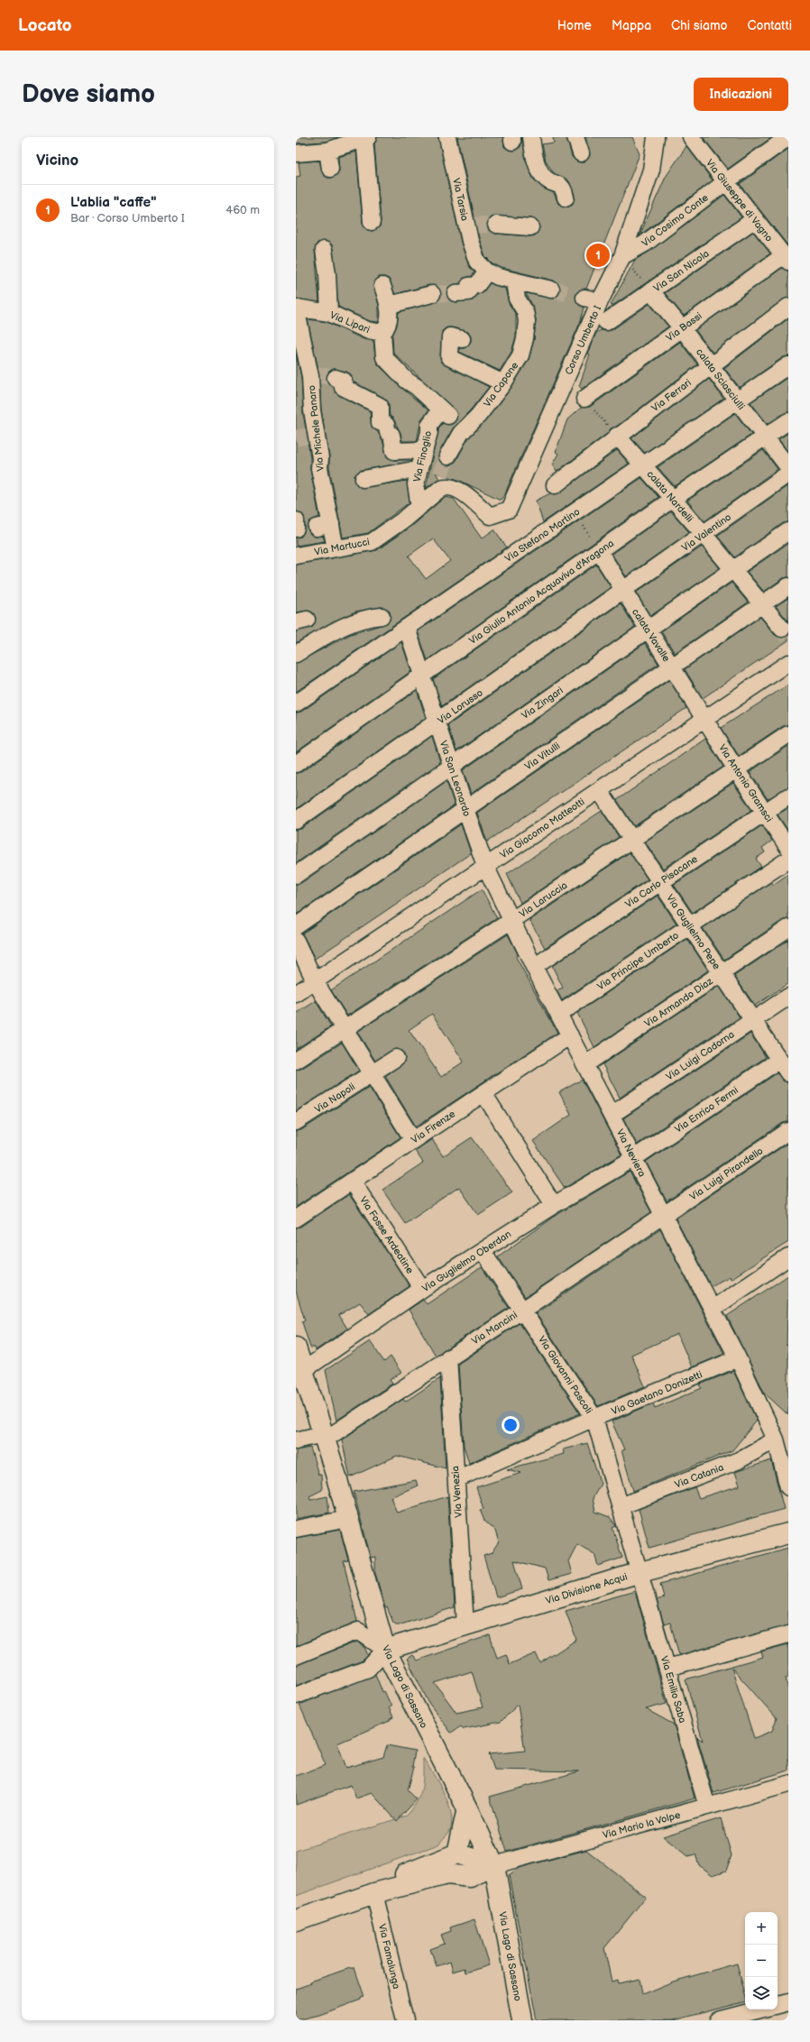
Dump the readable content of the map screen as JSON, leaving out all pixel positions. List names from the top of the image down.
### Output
{
  "streets": {
    "street": [
      "Via Tarsia",
      "Via Giuseppe di Vagno",
      "Via Cosimo Conte",
      "Via San Nicola",
      "Via Lipari",
      "Via Bassi",
      "Corso Umberto I",
      "calata Sciasciulli",
      "Via Capone",
      "Via Ferrari",
      "Via Michele Panaro",
      "Via Finoglio",
      "calata Nardelli",
      "Via Valentino",
      "Via Stefano Martino",
      "Via Martucci",
      "Via Giulio Antonio Acquaviva d'Aragona",
      "calata Vavalle",
      "Via Zingari",
      "Via Lorusso",
      "Via Vitulli",
      "Via San Leonardo",
      "Via Antonio Gramsci",
      "Via Giacomo Matteotti",
      "Via Carlo Pisacane",
      "Via Laruccia",
      "Via Guglielmo Pepe",
      "Via Principe Umberto",
      "Via Armando Diaz",
      "Via Luigi Cadorna",
      "Via Napoli",
      "Via Enrico Fermi",
      "Via Firenze",
      "Via Neviera",
      "Via Luigi Pirandello",
      "Via Fosse Ardeatine",
      "Via Guglielmo Oberdan",
      "Via Mancini",
      "Via Giovanni Pascoli",
      "Via Gaetano Donizetti",
      "Via Catania",
      "Via Venezia",
      "Via Divisione Acqui",
      "Via Lago di Sassano",
      "Via Emilio Saba",
      "Via Mario la Volpe",
      "Via Famalunga"
    ]
  },
  "crossings": [
    ["Via Giuseppe di Vagno", "Via Cosimo Conte"],
    ["Via Giuseppe di Vagno", "Via San Nicola"],
    ["Via Giuseppe di Vagno", "Via Bassi"],
    ["Via Cosimo Conte", "Corso Umberto I"],
    ["Via San Nicola", "calata Sciasciulli"],
    ["Via Lipari", "Via Michele Panaro"],
    ["Via Lipari", "Via Finoglio"],
    ["Via Bassi", "calata Sciasciulli"],
    ["Corso Umberto I", "Via Martucci"],
    ["calata Sciasciulli", "Via Ferrari"],
    ["calata Sciasciulli", "Via Stefano Martino"],
    ["calata Sciasciulli", "Via Giulio Antonio Acquaviva d'Aragona"],
    ["Via Ferrari", "calata Nardelli"],
    ["Via Michele Panaro", "Via Martucci"],
    ["Via Finoglio", "Via Martucci"],
    ["calata Nardelli", "Via Valentino"],
    ["calata Nardelli", "Via Stefano Martino"],
    ["calata Nardelli", "Via Giulio Antonio Acquaviva d'Aragona"],
    ["calata Nardelli", "Via Zingari"],
    ["calata Nardelli", "Via Vitulli"],
    ["Via Valentino", "calata Vavalle"],
    ["Via Valentino", "Via Lorusso"],
    ["Via Stefano Martino", "Via San Leonardo"],
    ["Via Giulio Antonio Acquaviva d'Aragona", "calata Vavalle"],
    ["Via Giulio Antonio Acquaviva d'Aragona", "Via San Leonardo"],
    ["calata Vavalle", "Via Zingari"],
    ["calata Vavalle", "Via Lorusso"],
    ["calata Vavalle", "Via Vitulli"],
    ["calata Vavalle", "Via Antonio Gramsci"],
    ["calata Vavalle", "Via Giacomo Matteotti"],
    ["Via Zingari", "Via San Leonardo"],
    ["Via Lorusso", "Via San Leonardo"],
    ["Via Vitulli", "Via San Leonardo"],
    ["Via San Leonardo", "Via Giacomo Matteotti"],
    ["Via San Leonardo", "Via Neviera"],
    ["Via Antonio Gramsci", "Via Giacomo Matteotti"],
    ["Via Antonio Gramsci", "Via Carlo Pisacane"],
    ["Via Antonio Gramsci", "Via Laruccia"],
    ["Via Giacomo Matteotti", "Via Guglielmo Pepe"],
    ["Via Giacomo Matteotti", "Via Neviera"],
    ["Via Carlo Pisacane", "Via Guglielmo Pepe"],
    ["Via Carlo Pisacane", "Via Neviera"],
    ["Via Laruccia", "Via Guglielmo Pepe"],
    ["Via Laruccia", "Via Neviera"],
    ["Via Guglielmo Pepe", "Via Principe Umberto"],
    ["Via Guglielmo Pepe", "Via Armando Diaz"],
    ["Via Guglielmo Pepe", "Via Luigi Cadorna"],
    ["Via Guglielmo Pepe", "Via Enrico Fermi"],
    ["Via Principe Umberto", "Via Neviera"],
    ["Via Armando Diaz", "Via Neviera"],
    ["Via Luigi Cadorna", "Via Neviera"],
    ["Via Enrico Fermi", "Via Neviera"],
    ["Via Enrico Fermi", "Via Guglielmo Oberdan"],
    ["Via Firenze", "Via Neviera"],
    ["Via Firenze", "Via Fosse Ardeatine"],
    ["Via Neviera", "Via Luigi Pirandello"],
    ["Via Neviera", "Via Guglielmo Oberdan"],
    ["Via Neviera", "Via Mancini"],
    ["Via Neviera", "Via Gaetano Donizetti"],
    ["Via Neviera", "Via Catania"],
    ["Via Luigi Pirandello", "Via Mancini"],
    ["Via Fosse Ardeatine", "Via Guglielmo Oberdan"],
    ["Via Guglielmo Oberdan", "Via Giovanni Pascoli"],
    ["Via Guglielmo Oberdan", "Via Lago di Sassano"],
    ["Via Mancini", "Via Giovanni Pascoli"],
    ["Via Mancini", "Via Venezia"],
    ["Via Mancini", "Via Lago di Sassano"],
    ["Via Giovanni Pascoli", "Via Gaetano Donizetti"],
    ["Via Giovanni Pascoli", "Via Catania"],
    ["Via Giovanni Pascoli", "Via Divisione Acqui"],
    ["Via Giovanni Pascoli", "Via Emilio Saba"],
    ["Via Gaetano Donizetti", "Via Venezia"],
    ["Via Venezia", "Via Divisione Acqui"],
    ["Via Divisione Acqui", "Via Lago di Sassano"],
    ["Via Divisione Acqui", "Via Emilio Saba"],
    ["Via Lago di Sassano", "Via Mario la Volpe"],
    ["Via Emilio Saba", "Via Mario la Volpe"]
  ],
  "page": {
    "header": "Locato",
    "nav": [
      "Home",
      "Mappa",
      "Chi siamo",
      "Contatti"
    ],
    "buttons": "Indicazioni",
    "title": "Dove siamo",
    "heading": "Vicino",
    "list": [
      {
        "mark": "1",
        "name": "L'ablia \"caffe\"",
        "note": "Bar · Corso Umberto I",
        "value": "460 m"
      }
    ],
    "pins": "1",
    "map_buttons": ["+", "−"]
  }
}
